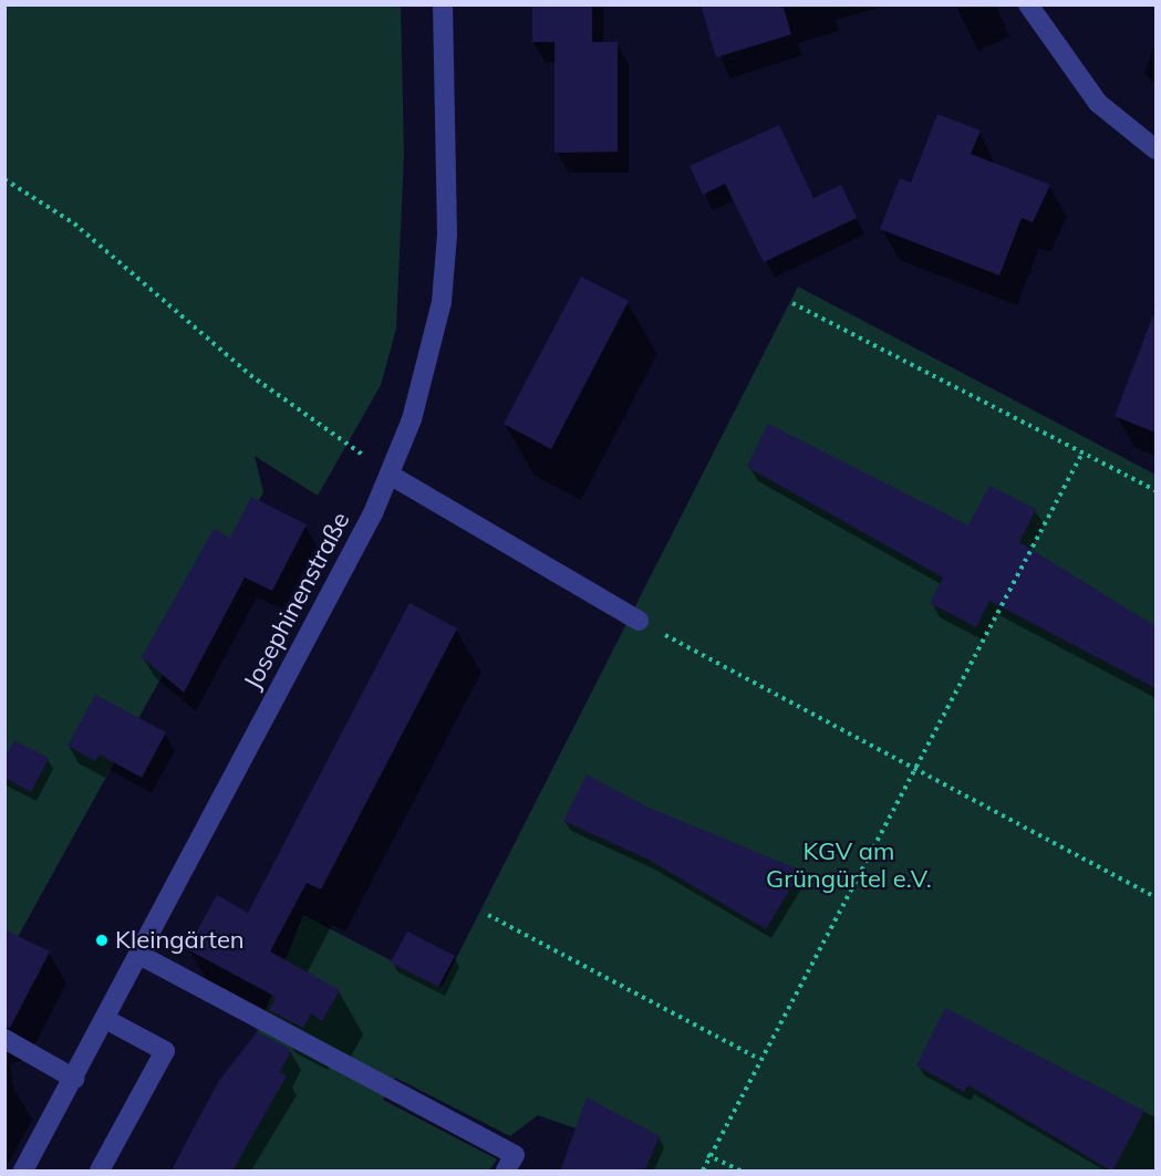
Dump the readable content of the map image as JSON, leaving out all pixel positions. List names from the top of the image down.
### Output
{
  "streets": {
    "street": ["Josephinenstraße"]
  },
  "parks": ["KGV am Grüngürtel e.V."],
  "places": ["Kleingärten"]
}
